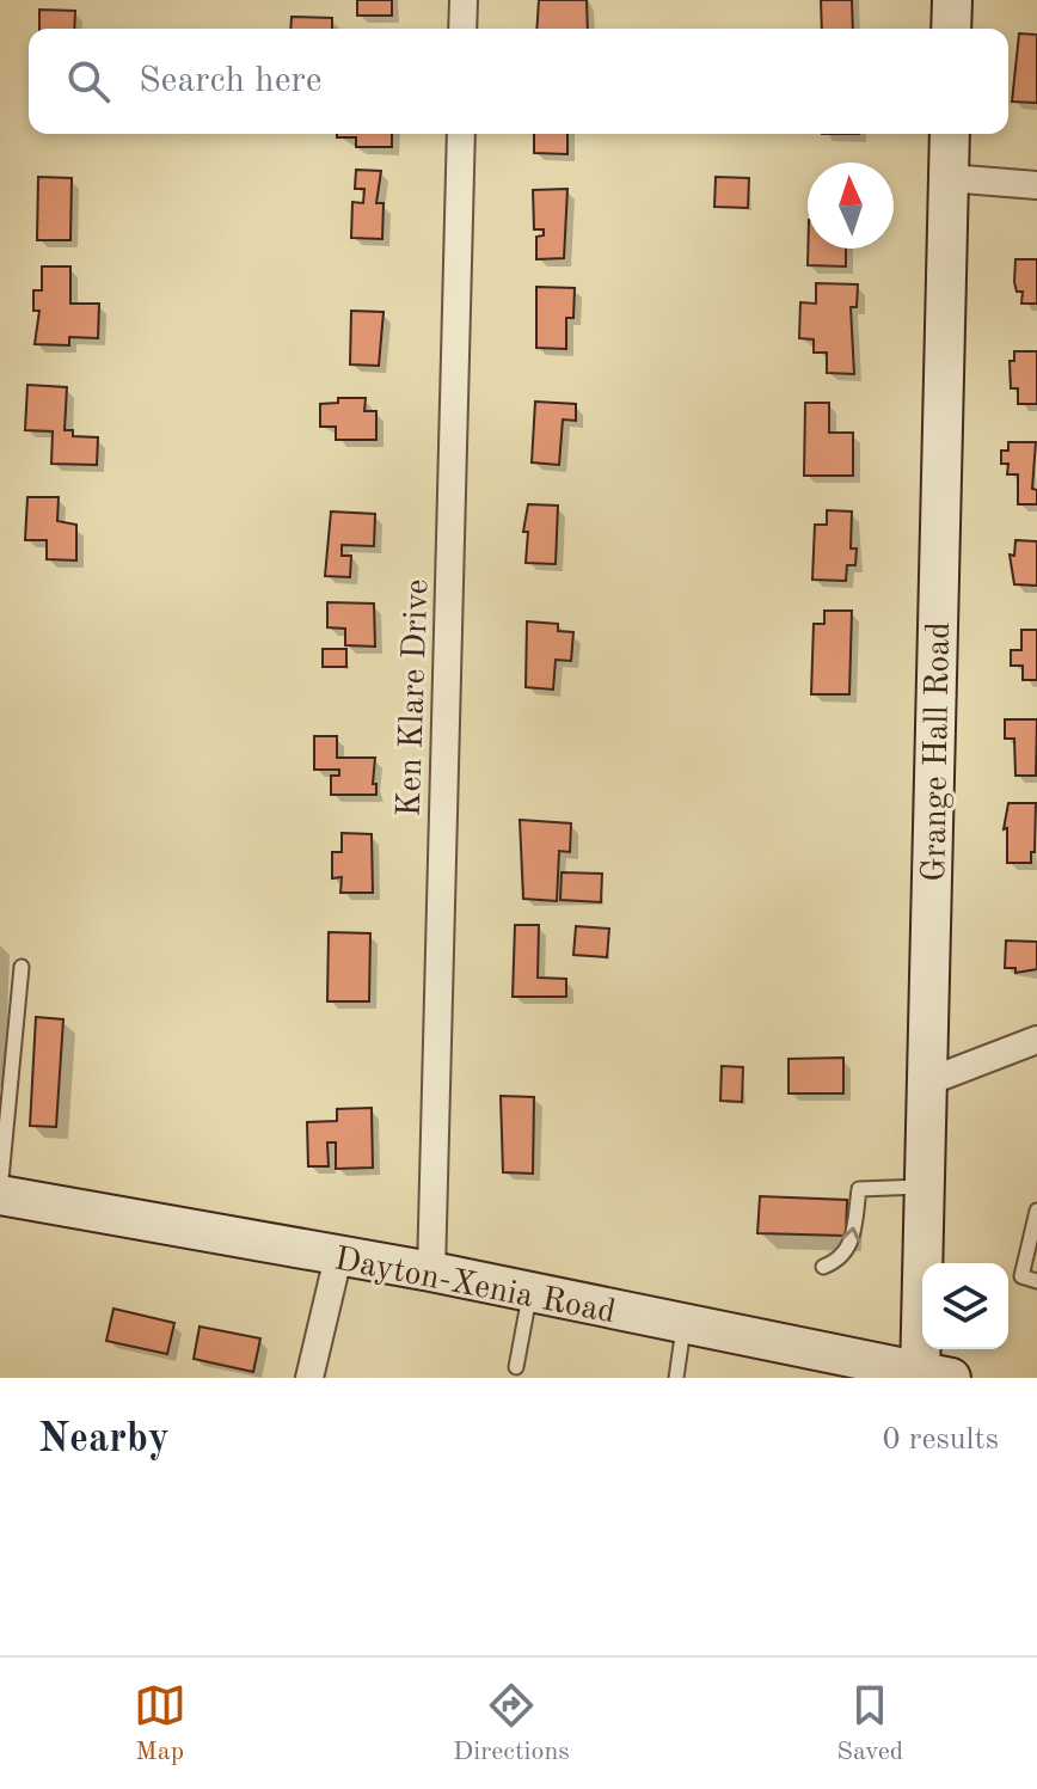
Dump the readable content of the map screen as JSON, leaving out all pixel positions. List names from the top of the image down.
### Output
{
  "streets": {
    "main road": ["Grange Hall Road", "Dayton-Xenia Road"],
    "street": ["Ken Klare Drive"]
  },
  "crossings": [
    ["Ken Klare Drive", "Dayton-Xenia Road"],
    ["Grange Hall Road", "Dayton-Xenia Road"]
  ],
  "north": "top",
  "page": {
    "search": "Search here",
    "heading": ["Nearby", "0 results"],
    "nav": ["Map", "Directions", "Saved"]
  }
}
